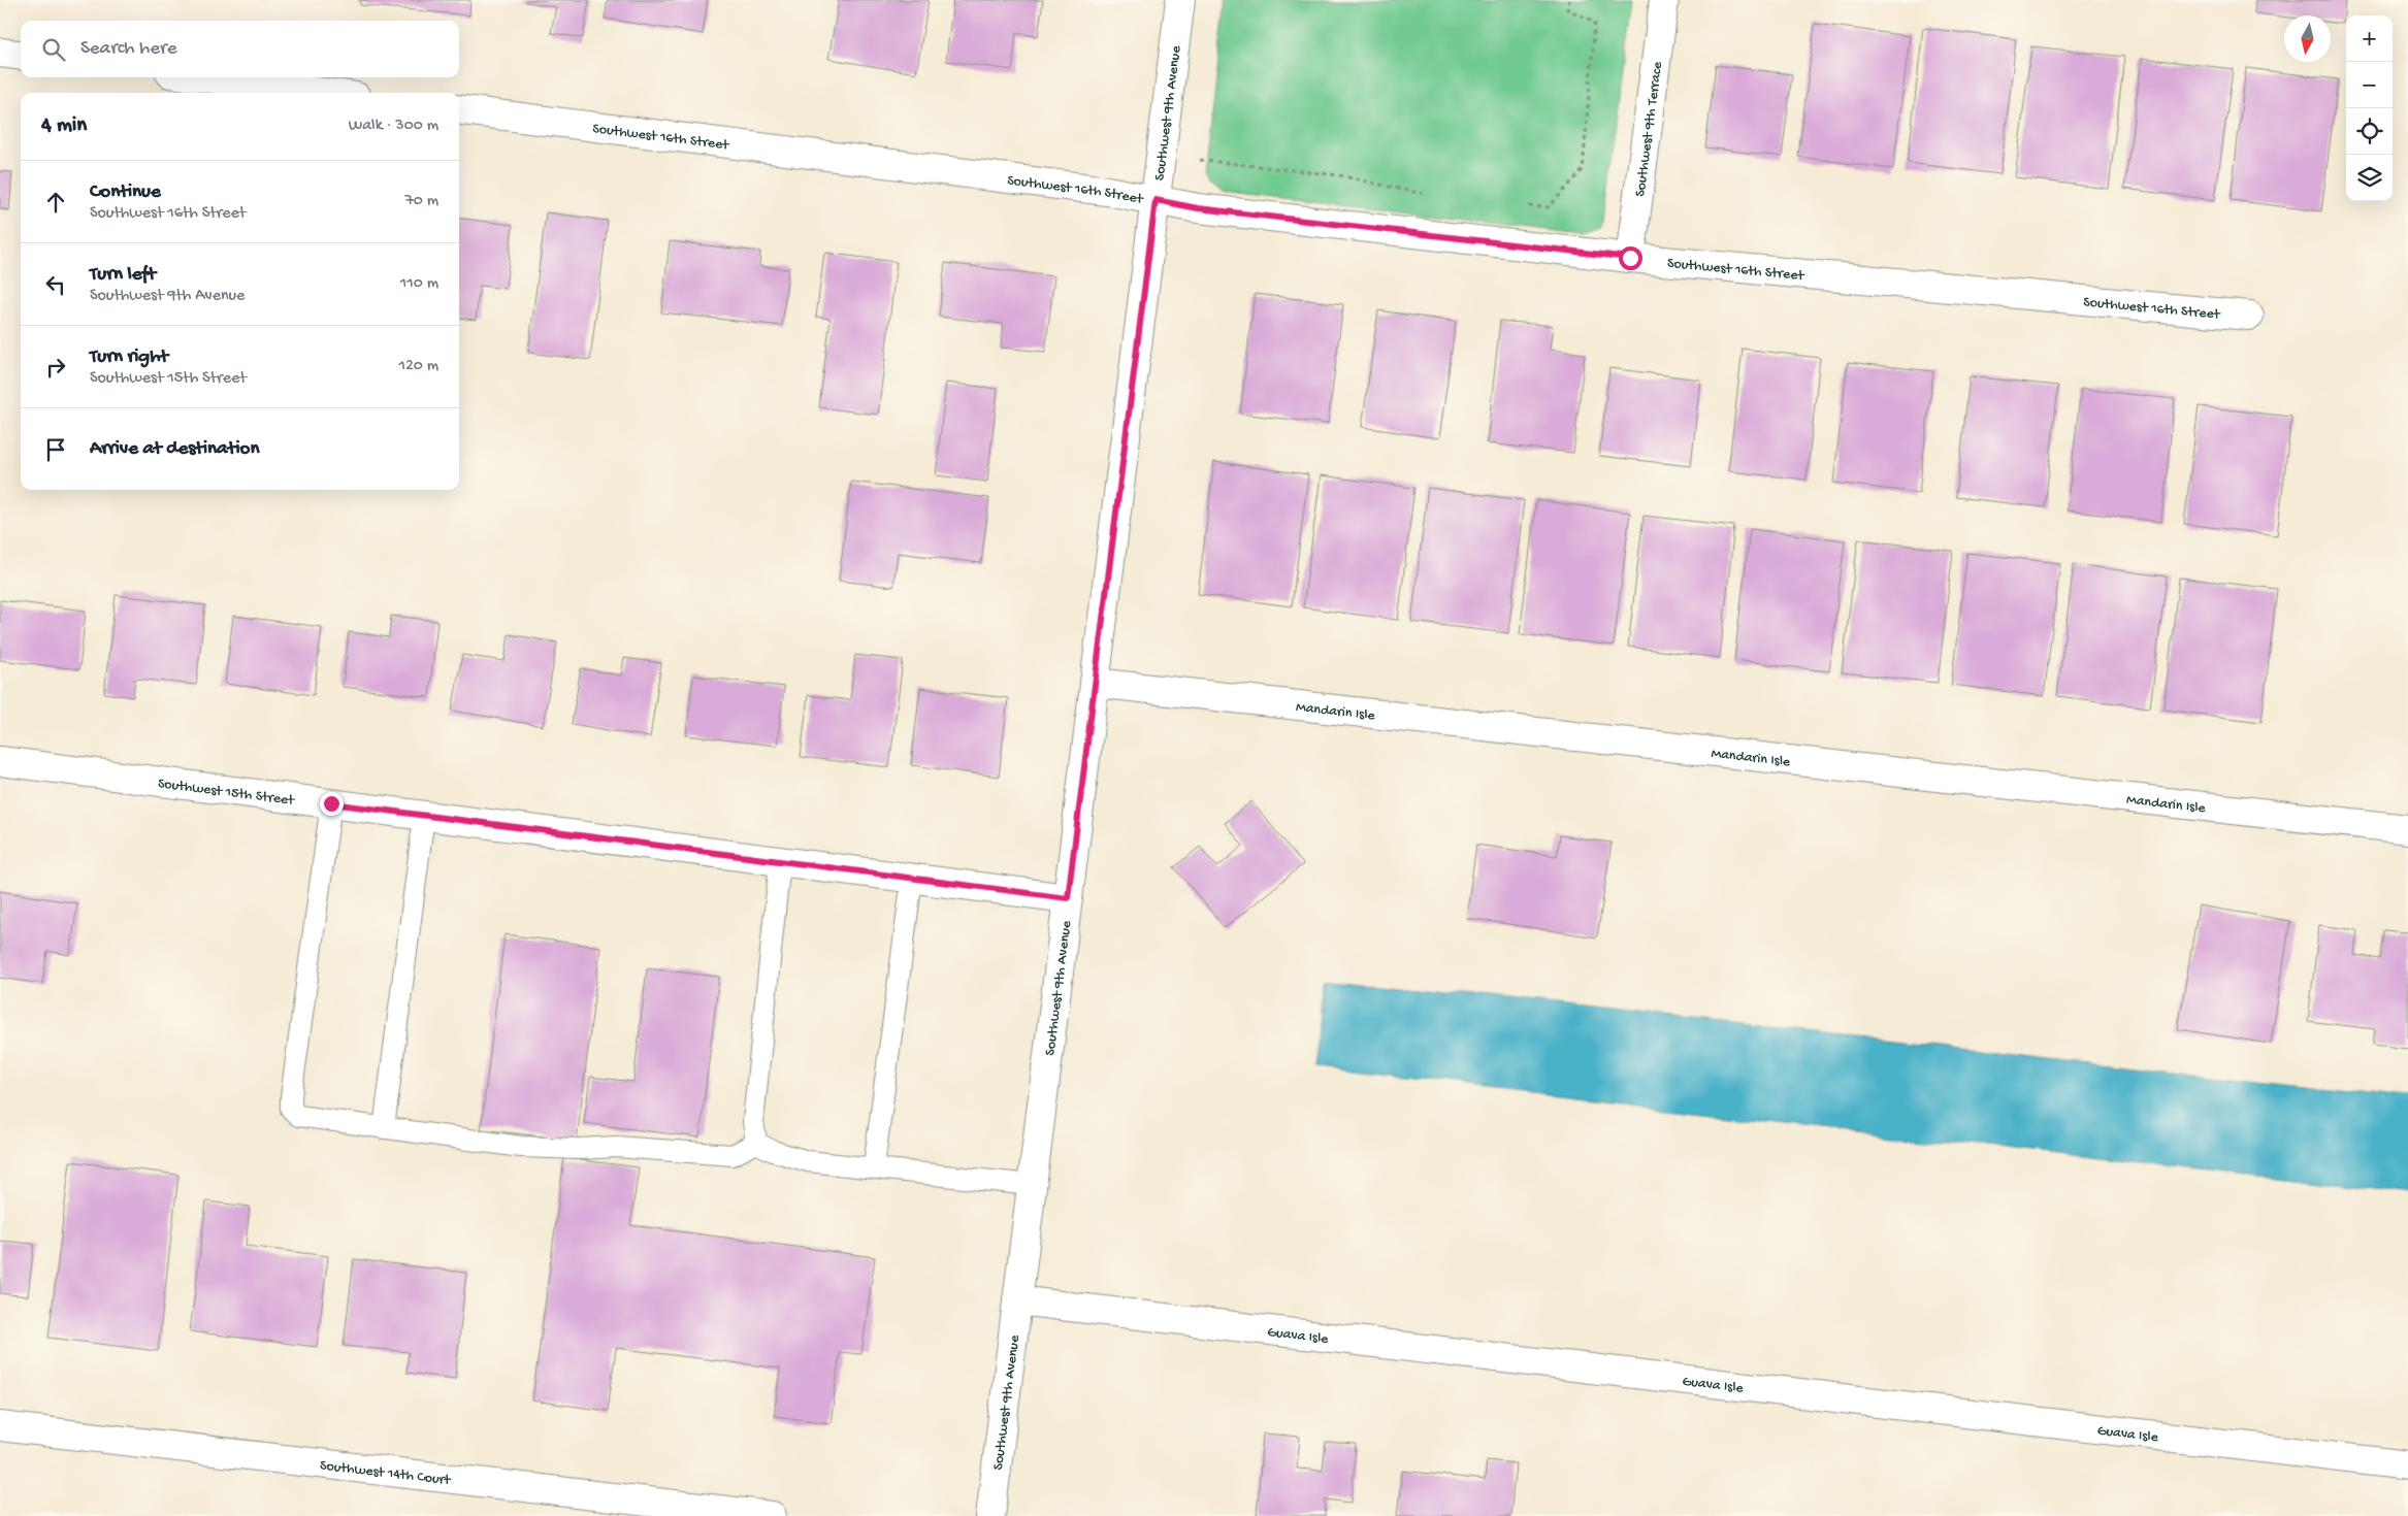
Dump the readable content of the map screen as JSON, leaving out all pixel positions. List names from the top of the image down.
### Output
{
  "streets": {
    "street": [
      "Southwest 9th Avenue",
      "Southwest 9th Terrace",
      "Southwest 16th Street",
      "Mandarin Isle",
      "Southwest 15th Street",
      "Guava Isle",
      "Southwest 14th Court"
    ]
  },
  "crossings": [
    ["Southwest 9th Avenue", "Southwest 16th Street"],
    ["Southwest 9th Avenue", "Mandarin Isle"],
    ["Southwest 9th Avenue", "Southwest 15th Street"],
    ["Southwest 9th Avenue", "Guava Isle"],
    ["Southwest 9th Terrace", "Southwest 16th Street"]
  ],
  "north": "bottom",
  "page": {
    "map_buttons": ["+", "−"],
    "search": "Search here",
    "heading": ["4 min", "Walk · 300 m"],
    "list": [
      ["Continue", "Southwest 16th Street", "70 m"],
      ["Turn left", "Southwest 9th Avenue", "110 m"],
      ["Turn right", "Southwest 15th Street", "120 m"],
      "Arrive at destination"
    ]
  }
}
